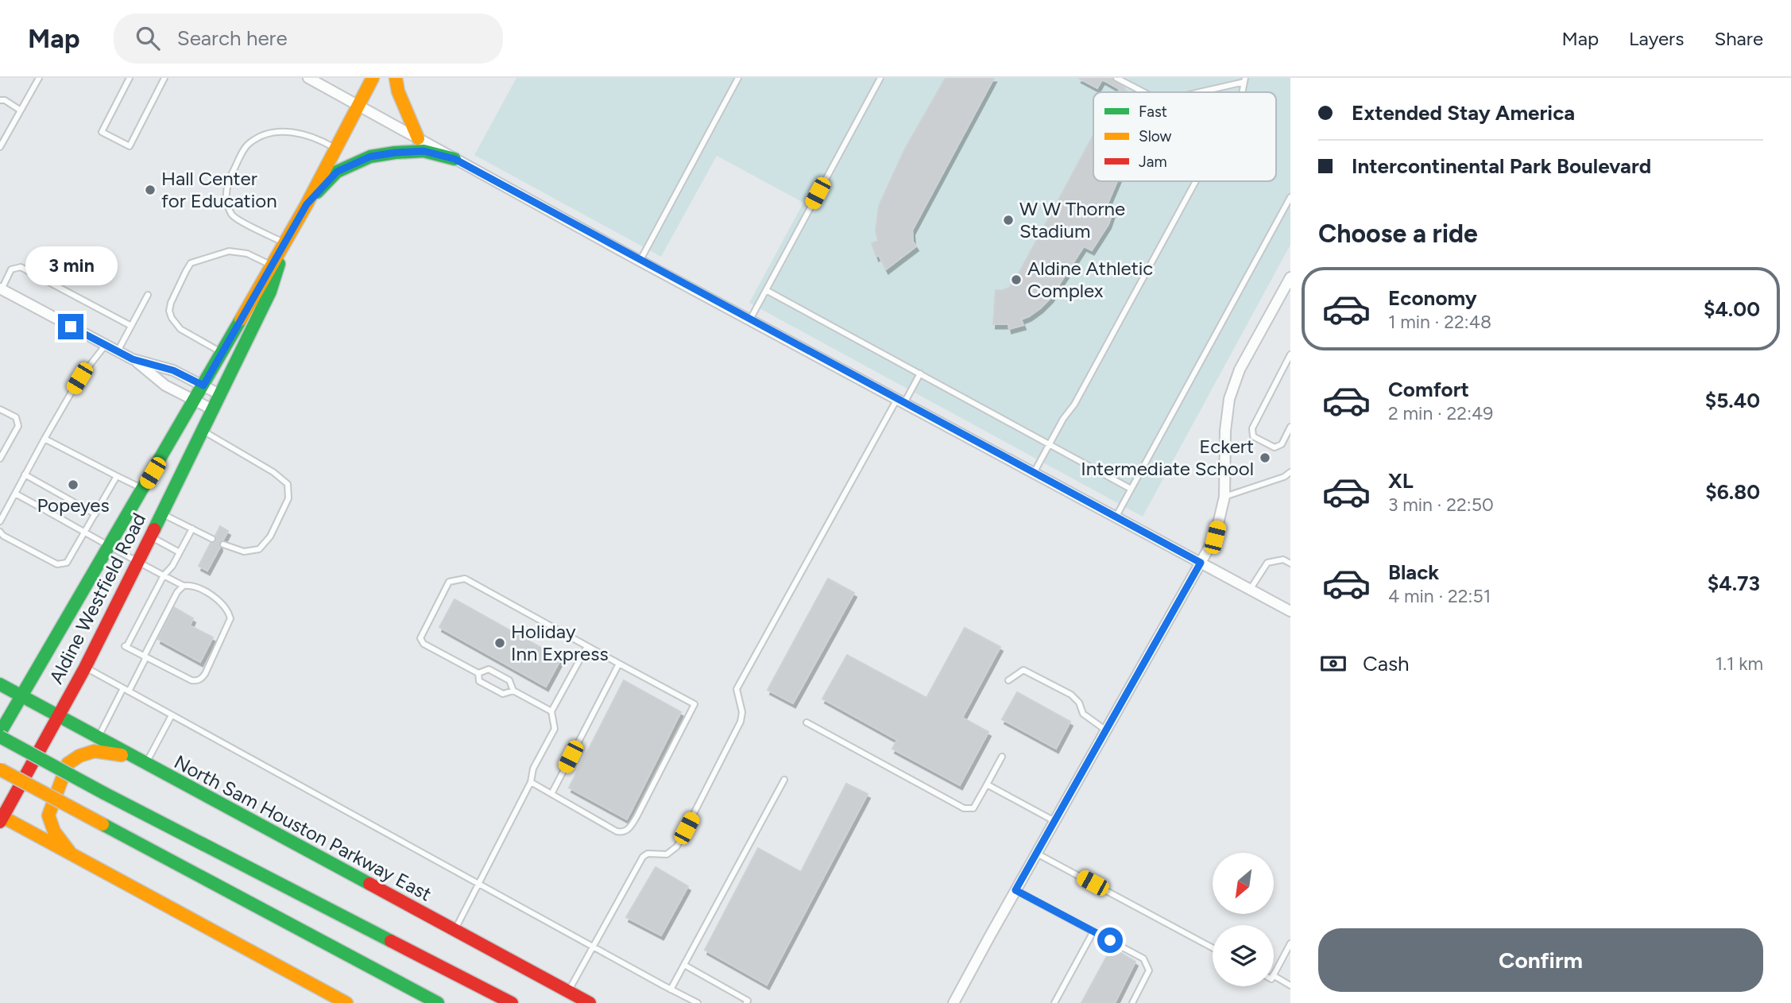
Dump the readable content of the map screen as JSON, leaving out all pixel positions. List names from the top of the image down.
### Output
{
  "streets": {
    "main road": ["Aldine Westfield Road", "North Sam Houston Parkway East"]
  },
  "crossings": [
    ["Aldine Westfield Road", "North Sam Houston Parkway East"]
  ],
  "places": [
    "Hall Center for Education",
    "W W Thorne Stadium",
    "Aldine Athletic Complex",
    "Eckert Intermediate School",
    "Popeyes",
    "Holiday Inn Express"
  ],
  "legend": ["Fast", "Slow", "Jam"],
  "north": "bottom left",
  "page": {
    "header": "Map",
    "search": "Search here",
    "nav": ["Map", "Layers", "Share"],
    "banner": ["Extended Stay America", "Intercontinental Park Boulevard"],
    "heading": "Choose a ride",
    "bubble": "3 min",
    "list": [
      {
        "name": "Economy",
        "note": "1 min · 22:48",
        "value": "$4.00"
      },
      {
        "name": "Comfort",
        "note": "2 min · 22:49",
        "value": "$5.40"
      },
      {
        "name": "XL",
        "note": "3 min · 22:50",
        "value": "$6.80"
      },
      {
        "name": "Black",
        "note": "4 min · 22:51",
        "value": "$4.73"
      }
    ],
    "pay": ["Cash", "1.1 km"],
    "buttons": "Confirm"
  }
}
